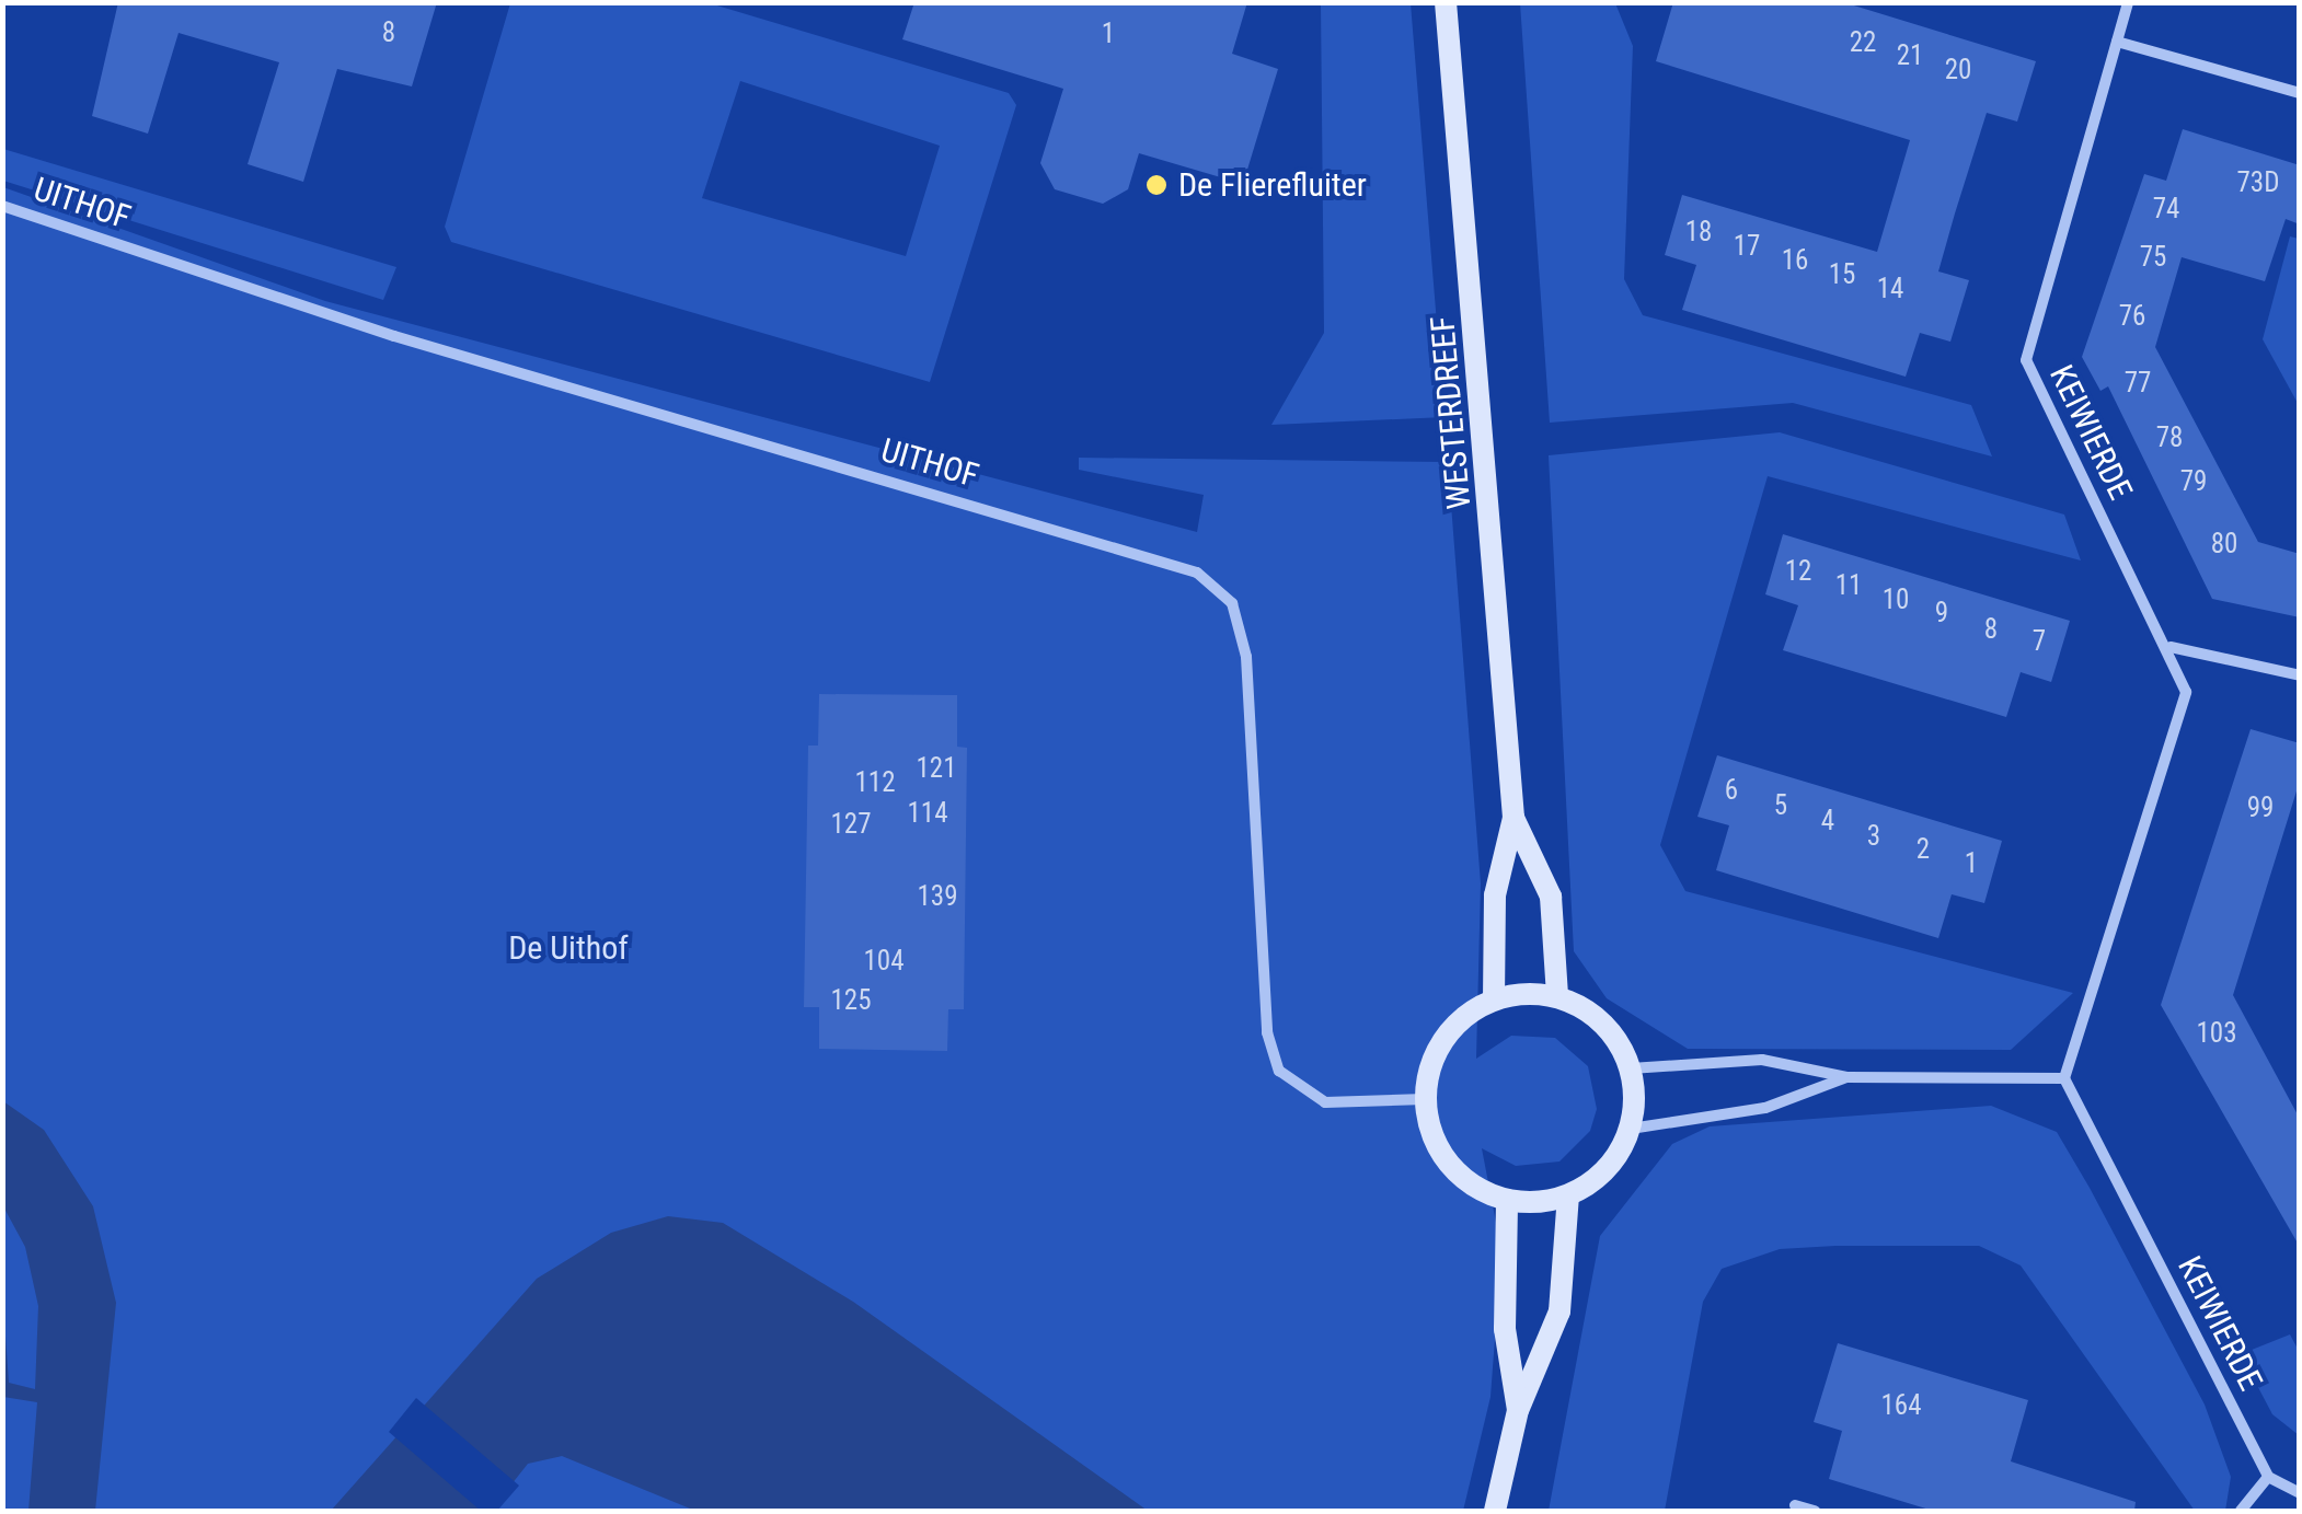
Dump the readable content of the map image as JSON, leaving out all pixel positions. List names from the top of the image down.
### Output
{
  "streets": {
    "main road": ["WESTERDREEF"],
    "street": ["UITHOF", "KEIWIERDE"]
  },
  "crossings": [
    ["UITHOF", "WESTERDREEF"]
  ],
  "parks": ["De Uithof"],
  "places": ["De Flierefluiter"],
  "house_numbers": [
    "8",
    "1",
    "22",
    "21",
    "20",
    "73D",
    "74",
    "18",
    "17",
    "75",
    "16",
    "15",
    "14",
    "76",
    "77",
    "78",
    "79",
    "80",
    "12",
    "11",
    "10",
    "9",
    "8",
    "7",
    "121",
    "112",
    "6",
    "5",
    "99",
    "114",
    "4",
    "127",
    "3",
    "2",
    "1",
    "139",
    "104",
    "125",
    "103",
    "164"
  ]
}
